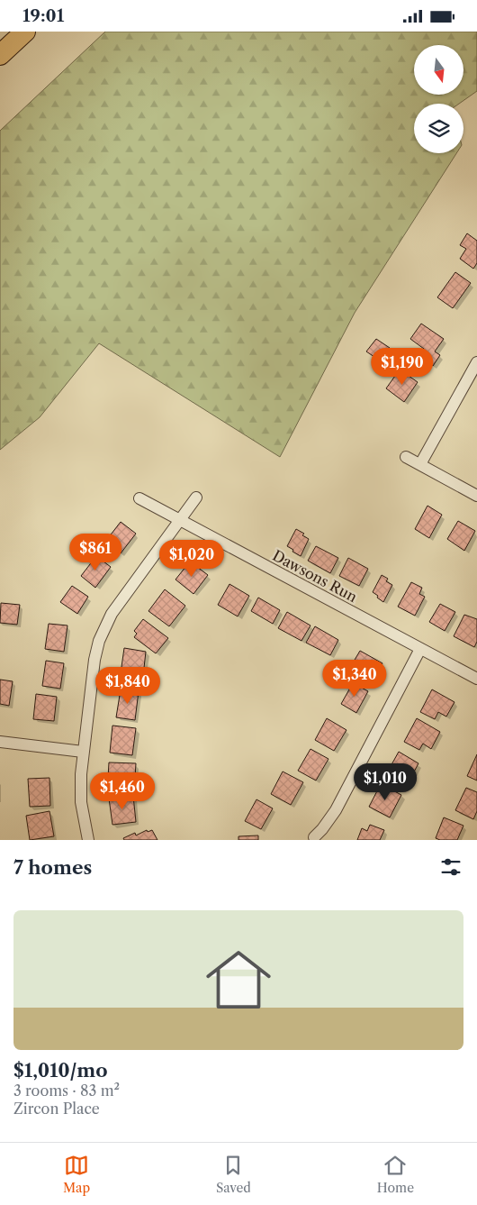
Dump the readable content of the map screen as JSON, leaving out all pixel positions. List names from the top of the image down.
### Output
{
  "streets": {
    "street": ["Dawsons Run"]
  },
  "north": "bottom",
  "page": {
    "status": "19:01",
    "price": [
      "$1,190",
      "$861",
      "$1,020",
      "$1,340",
      "$1,840",
      "$1,010",
      "$1,460"
    ],
    "heading": "7 homes",
    "list": [
      {
        "name": "$1,010/mo",
        "note": "3 rooms · 83 m² · Zircon Place"
      }
    ],
    "tabs": ["Map", "Saved", "Home"]
  }
}
